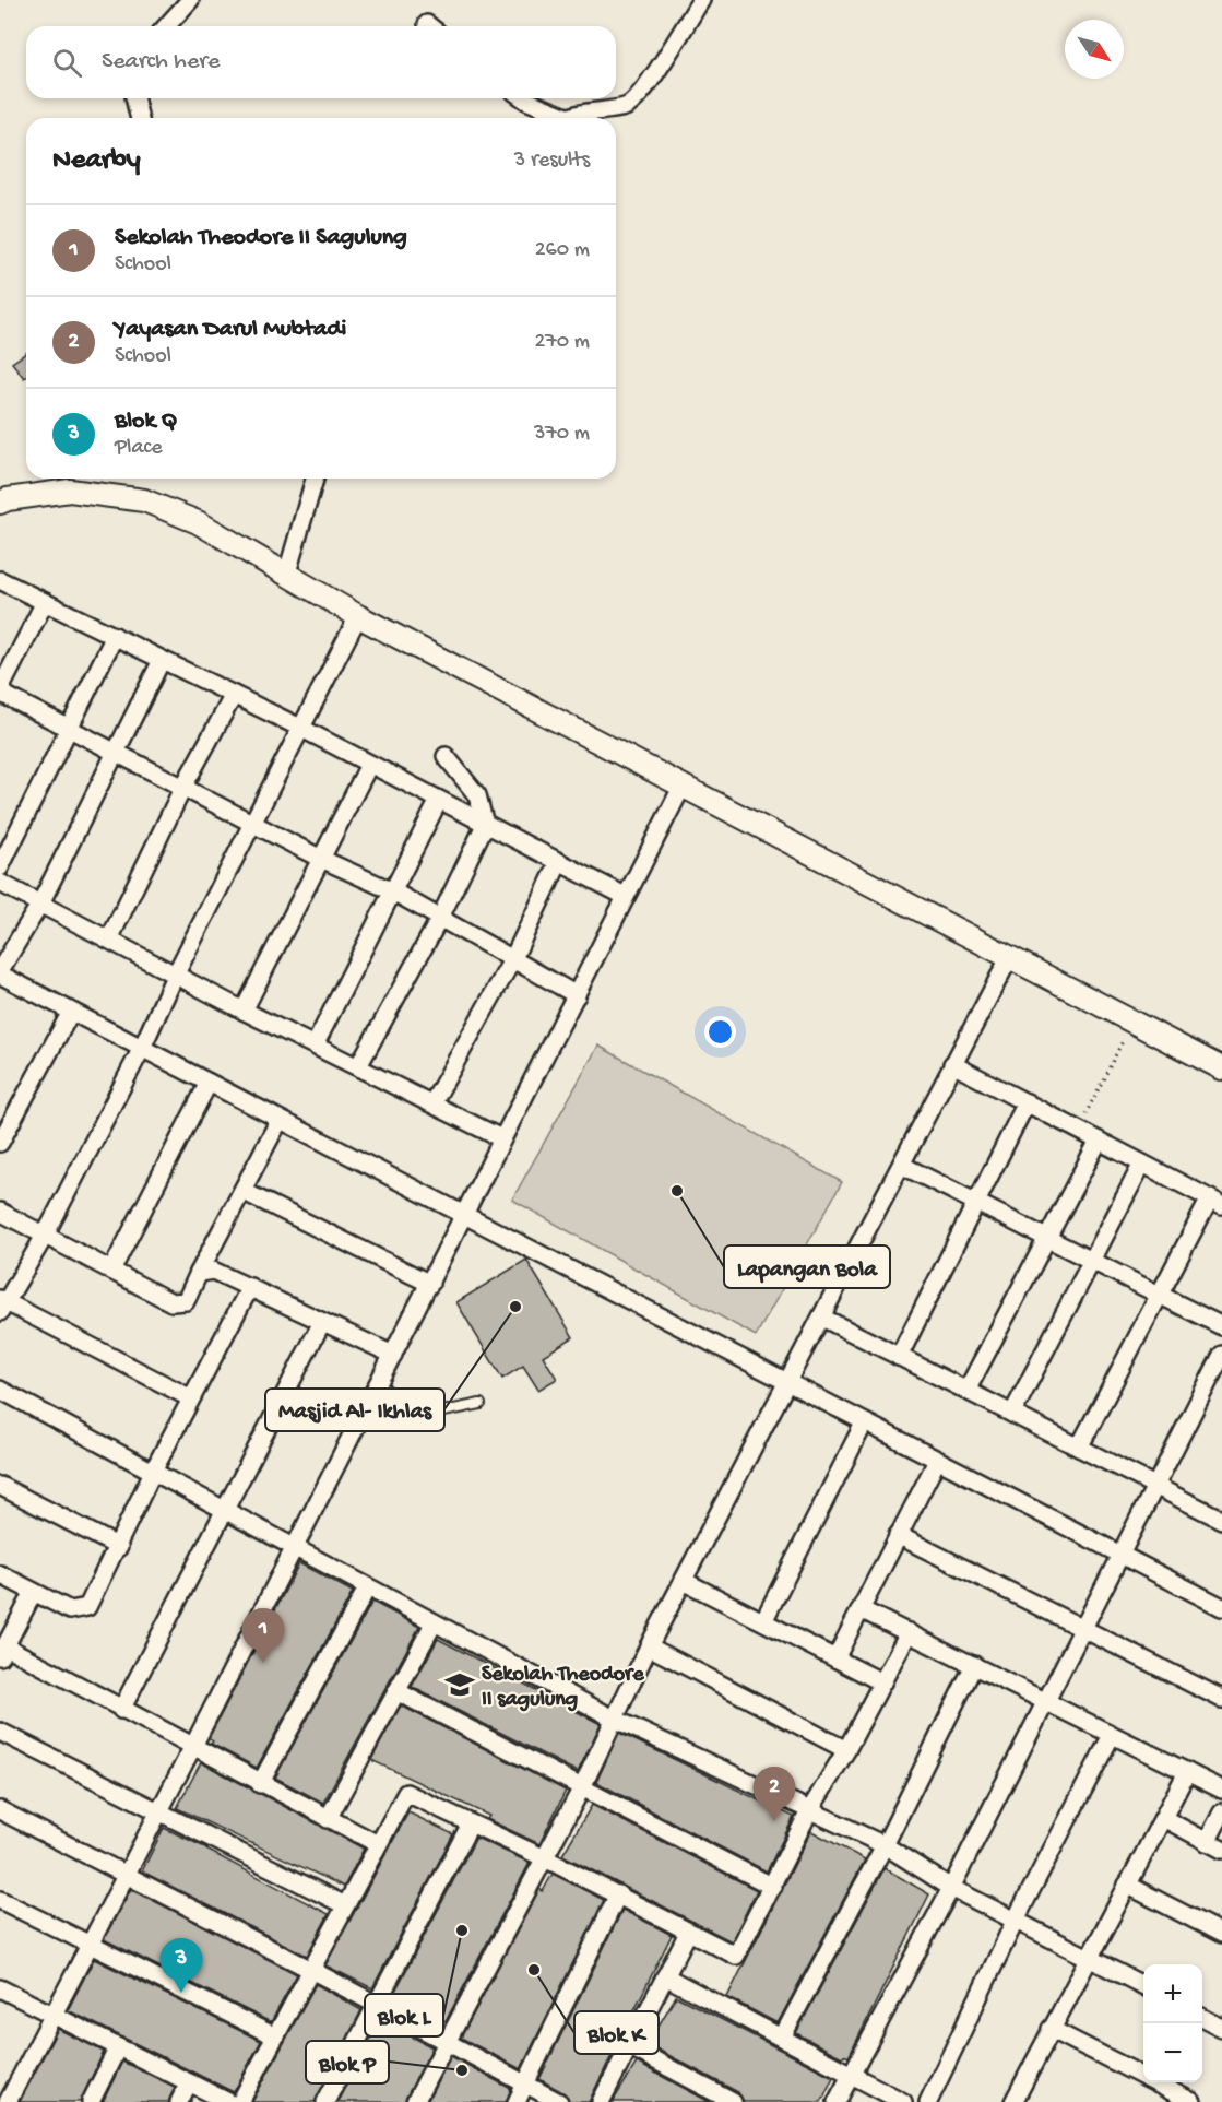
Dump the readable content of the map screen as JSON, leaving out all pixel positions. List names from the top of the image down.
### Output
{
  "places": {
    "other": [
      "Lapangan Bola",
      "Masjid Al- Ikhlas",
      "Blok L",
      "Blok K",
      "Blok P"
    ],
    "school or university": ["Sekolah Theodore II sagulung"]
  },
  "north": "bottom right",
  "page": {
    "search": "Search here",
    "heading": ["Nearby", "3 results"],
    "list": [
      {
        "mark": "1",
        "name": "Sekolah Theodore II Sagulung",
        "note": "School",
        "value": "260 m"
      },
      {
        "mark": "2",
        "name": "Yayasan Darul Mubtadi",
        "note": "School",
        "value": "270 m"
      },
      {
        "mark": "3",
        "name": "Blok Q",
        "note": "Place",
        "value": "370 m"
      }
    ],
    "pins": ["1", "2", "3"],
    "map_buttons": ["+", "−"]
  }
}
